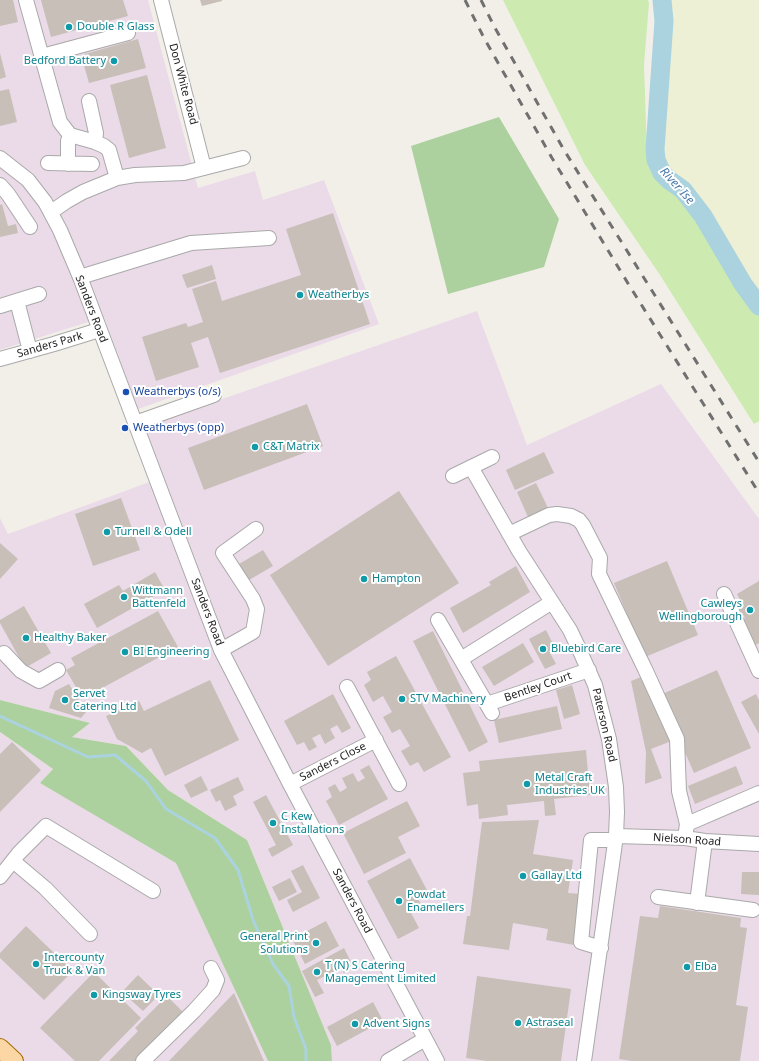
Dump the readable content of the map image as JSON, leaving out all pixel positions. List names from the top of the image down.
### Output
{
  "streets": {
    "street": [
      "Don White Road",
      "Sanders Road",
      "Sanders Park",
      "Bentley Court",
      "Paterson Road",
      "Sanders Close",
      "Nielson Road"
    ]
  },
  "crossings": [
    ["Sanders Road", "Sanders Park"],
    ["Sanders Road", "Sanders Close"],
    ["Bentley Court", "Paterson Road"],
    ["Paterson Road", "Nielson Road"]
  ],
  "water": ["River Ise"],
  "places": [
    "Double R Glass",
    "Bedford Battery",
    "Weatherbys",
    "Weatherbys (o/s)",
    "Weatherbys (opp)",
    "C&T Matrix",
    "Turnell & Odell",
    "Hampton",
    "Wittmann Battenfeld",
    "Cawleys Wellingborough",
    "Healthy Baker",
    "Bluebird Care",
    "BI Engineering",
    "STV Machinery",
    "Servet Catering Ltd",
    "Metal Craft Industries UK",
    "C Kew Installations",
    "Gallay Ltd",
    "Powdat Enamellers",
    "General Print Solutions",
    "Intercounty Truck & Van",
    "Elba",
    "T (N) S Catering Management Limited",
    "Kingsway Tyres",
    "Astraseal",
    "Advent Signs"
  ]
}
